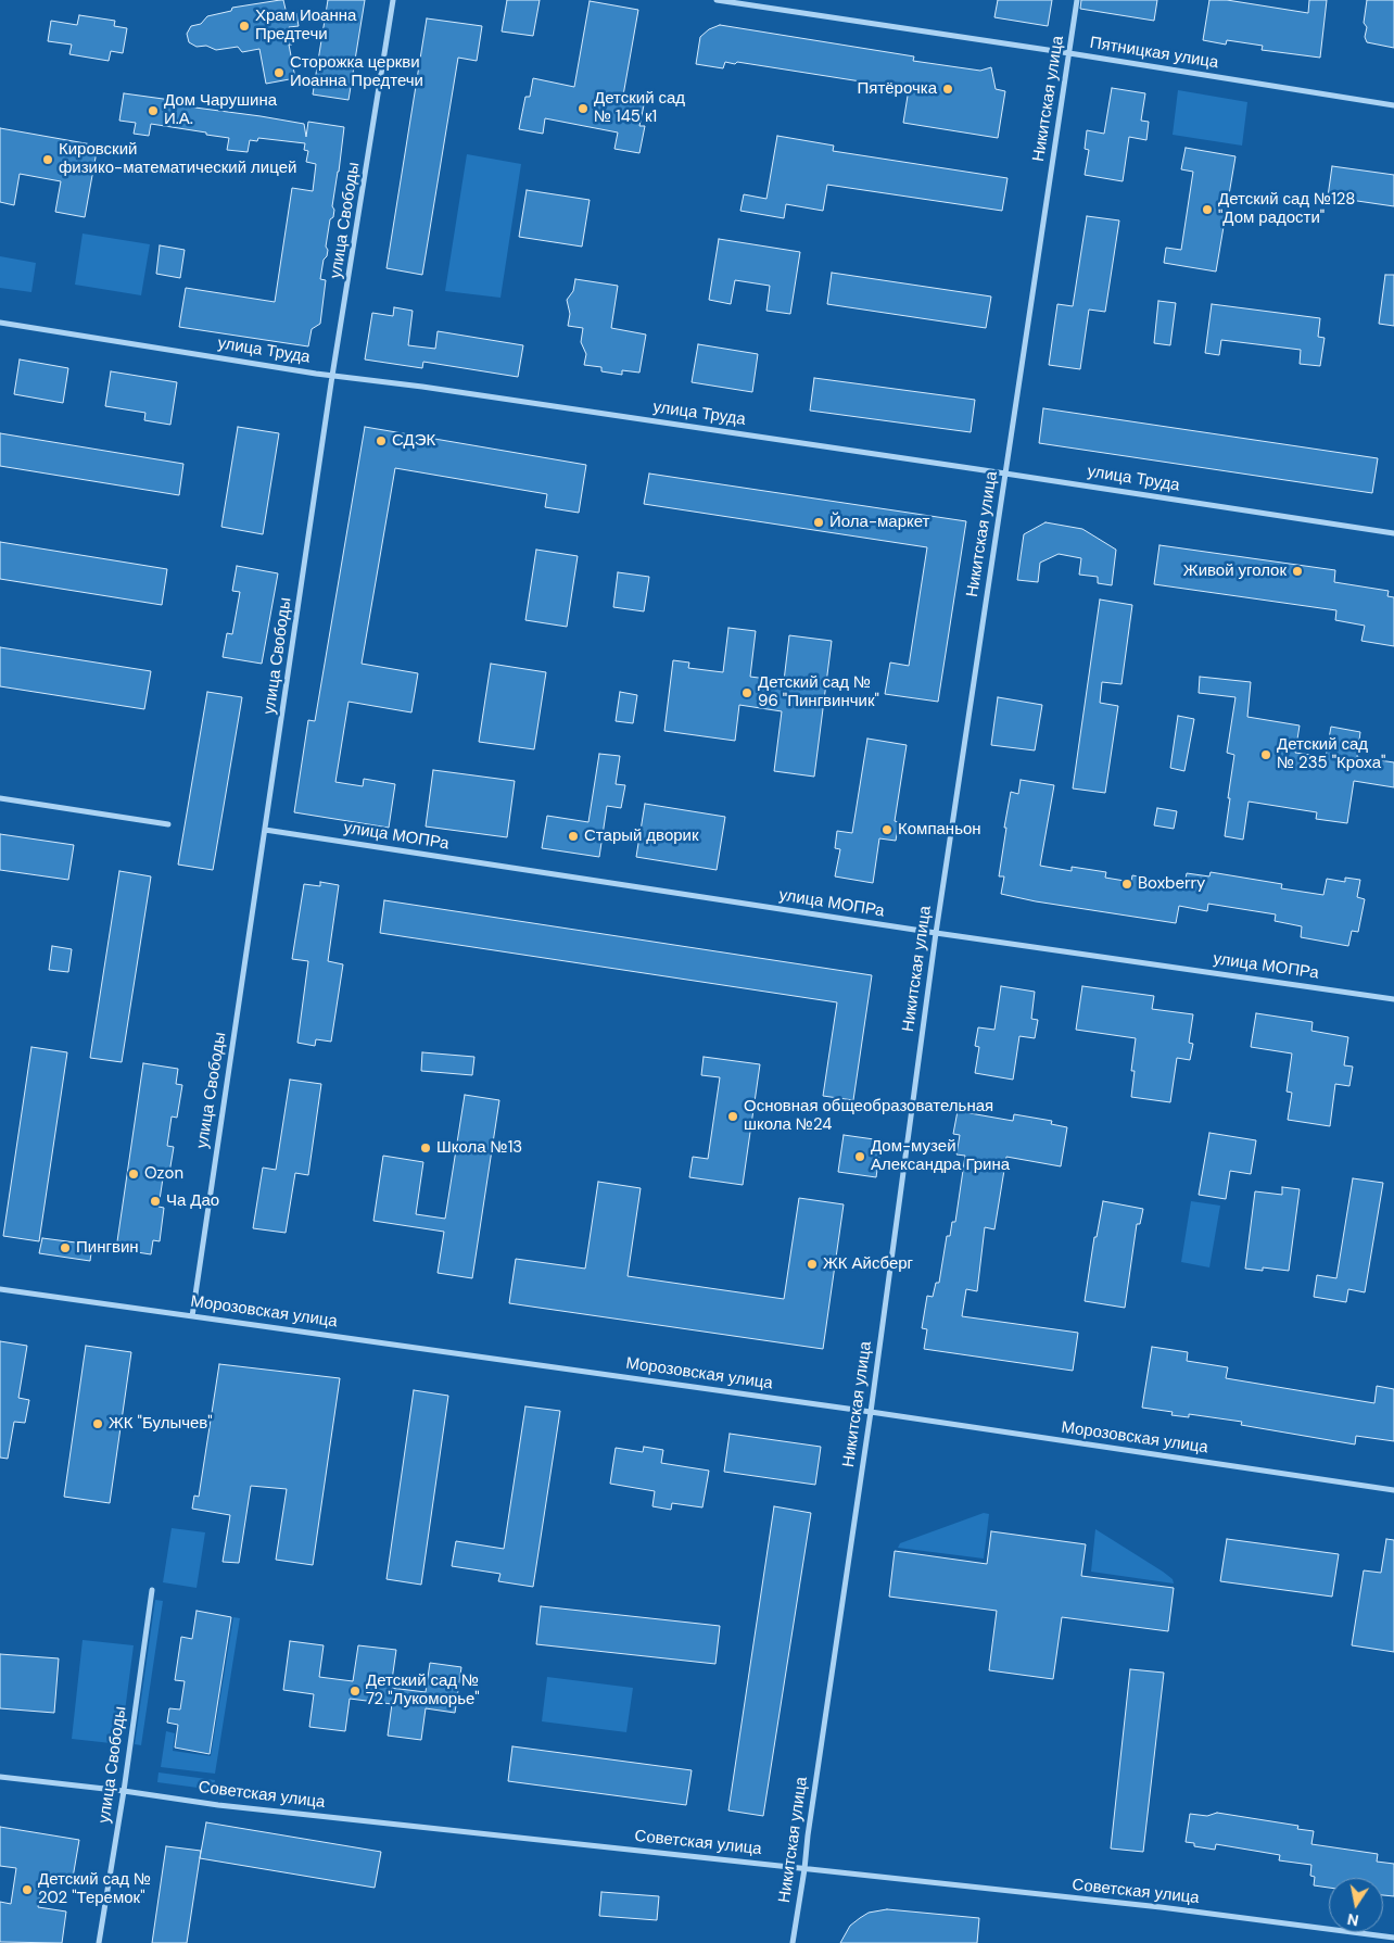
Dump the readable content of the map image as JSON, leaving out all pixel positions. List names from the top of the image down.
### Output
{
  "streets": {
    "street": [
      "Пятницкая улица",
      "Никитская улица",
      "улица Свободы",
      "улица Труда",
      "улица МОПРа",
      "Морозовская улица",
      "Советская улица"
    ]
  },
  "crossings": [
    ["Пятницкая улица", "Никитская улица"],
    ["Никитская улица", "улица Труда"],
    ["Никитская улица", "улица МОПРа"],
    ["Никитская улица", "Морозовская улица"],
    ["Никитская улица", "Советская улица"],
    ["улица Свободы", "улица Труда"],
    ["улица Свободы", "улица МОПРа"],
    ["улица Свободы", "Морозовская улица"],
    ["улица Свободы", "Советская улица"]
  ],
  "places": [
    "Храм Иоанна Предтечи",
    "Сторожка церкви Иоанна Предтечи",
    "Пятёрочка",
    "Детский сад № 145 к1",
    "Дом Чарушина И.А.",
    "Кировский физико-математический лицей",
    "Детский сад №128 \"Дом радости\"",
    "СДЭК",
    "Йола-маркет",
    "Живой уголок",
    "Детский сад № 96 \"Пингвинчик\"",
    "Детский сад № 235 \"Кроха\"",
    "Компаньон",
    "Старый дворик",
    "Boxberry",
    "Основная общеобразовательная школа №24",
    "Школа №13",
    "Дом-музей Александра Грина",
    "Ozon",
    "Ча Дао",
    "Пингвин",
    "ЖК Айсберг",
    "ЖК \"Булычев\"",
    "Детский сад № 72 \"Лукоморье\"",
    "Детский сад № 202 \"Теремок\""
  ],
  "north": "bottom"
}
